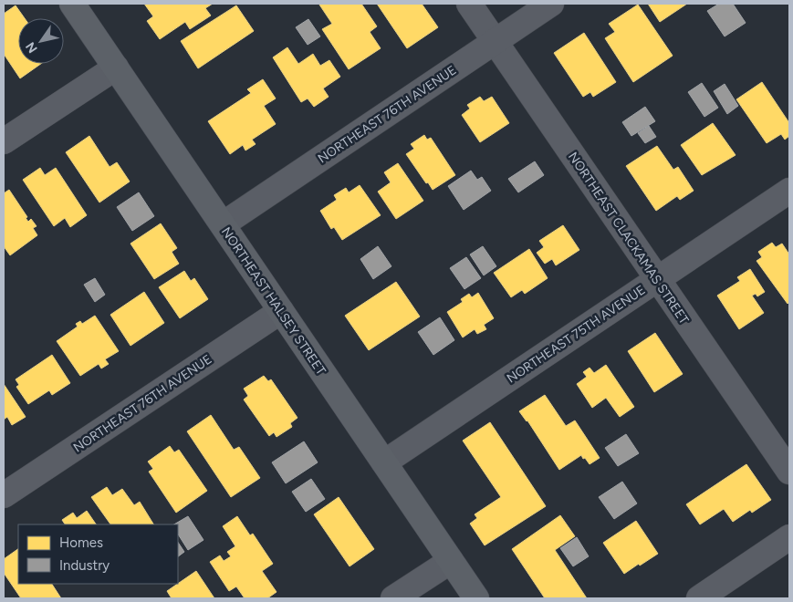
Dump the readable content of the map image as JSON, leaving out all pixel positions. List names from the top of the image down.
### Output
{
  "streets": {
    "main road": ["NORTHEAST HALSEY STREET"],
    "street": ["NORTHEAST 76TH AVENUE", "NORTHEAST CLACKAMAS STREET", "NORTHEAST 75TH AVENUE"]
  },
  "crossings": [
    ["NORTHEAST 76TH AVENUE", "NORTHEAST CLACKAMAS STREET"],
    ["NORTHEAST 76TH AVENUE", "NORTHEAST HALSEY STREET"],
    ["NORTHEAST CLACKAMAS STREET", "NORTHEAST 75TH AVENUE"],
    ["NORTHEAST HALSEY STREET", "NORTHEAST 75TH AVENUE"]
  ],
  "legend": ["Homes", "Industry"],
  "north": "bottom left"
}
